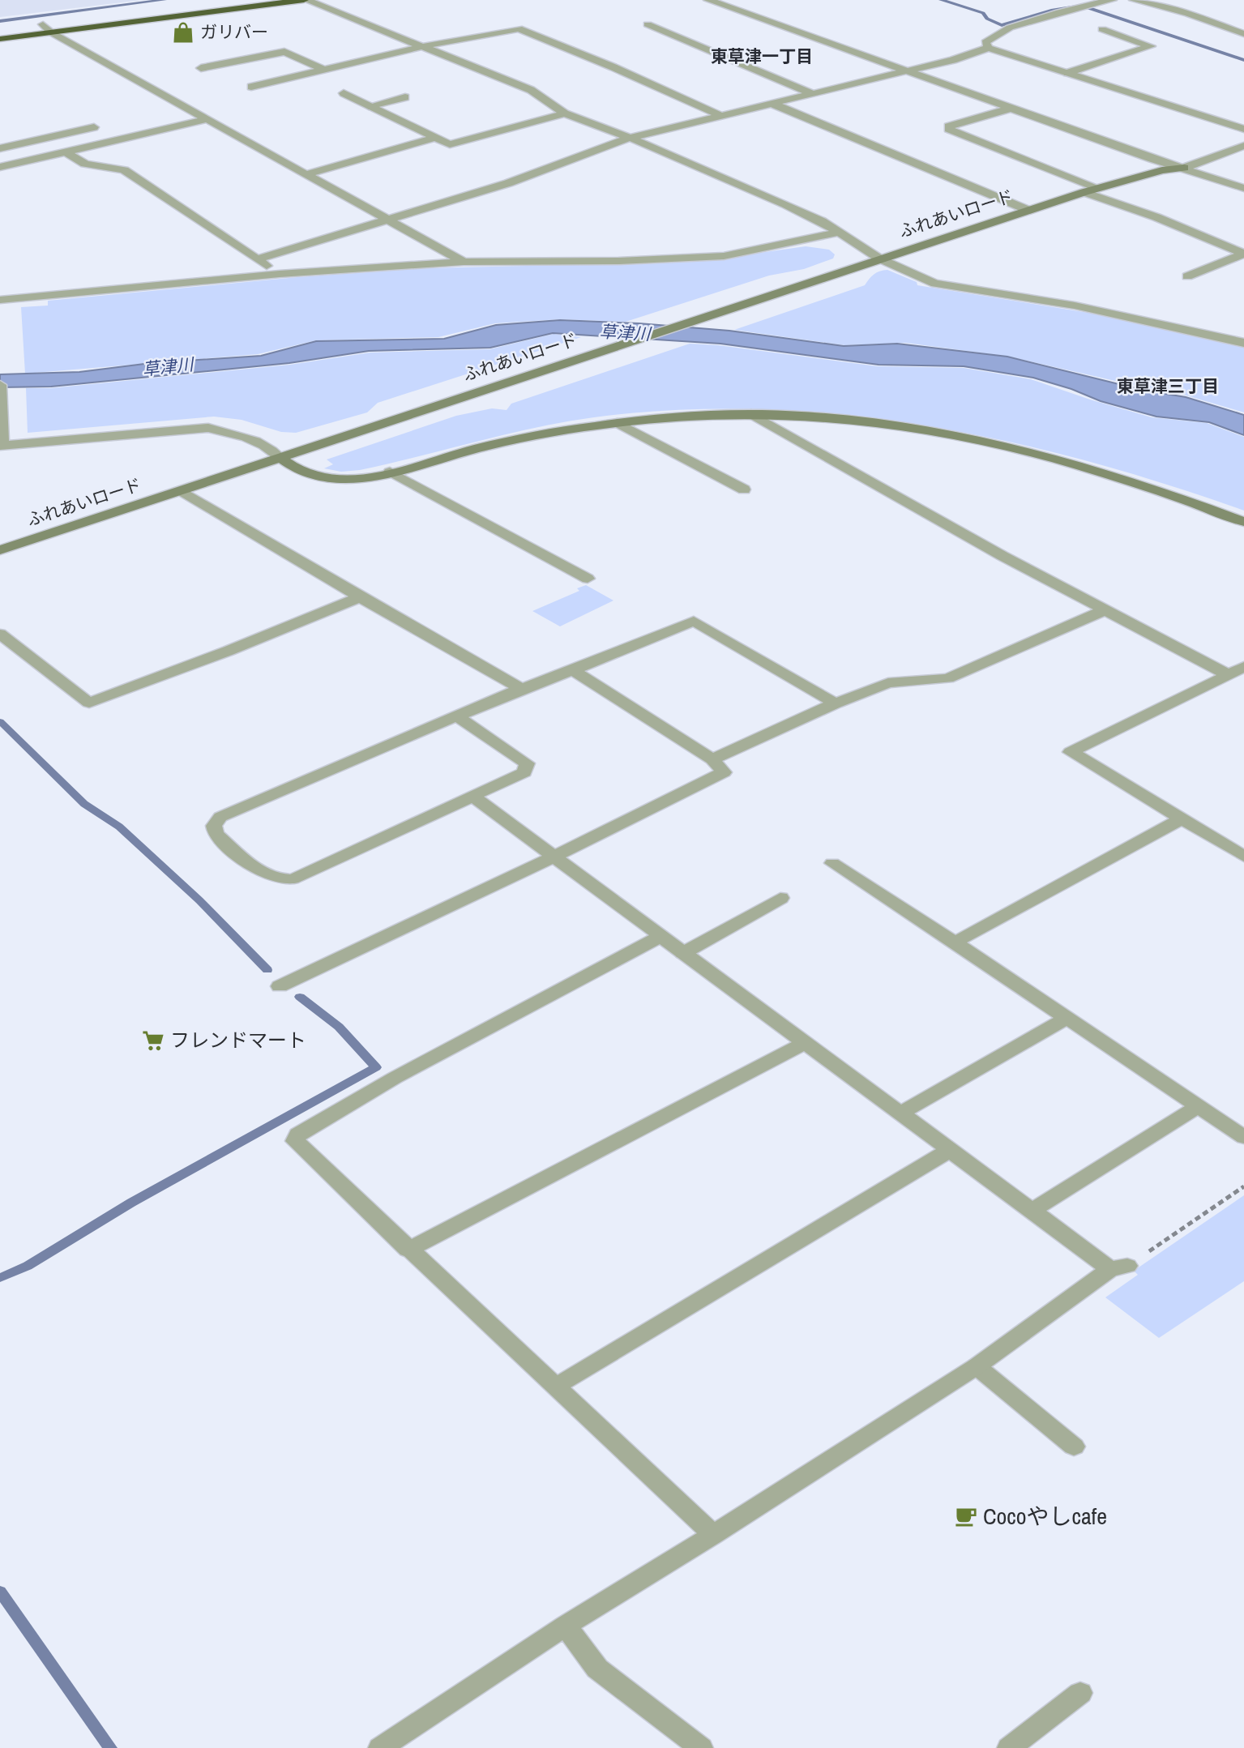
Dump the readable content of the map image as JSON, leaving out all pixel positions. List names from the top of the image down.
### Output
{
  "streets": {
    "street": ["ふれあいロード"]
  },
  "districts": ["東草津一丁目", "東草津三丁目"],
  "water": ["草津川"],
  "places": {
    "shop": ["ガリバー"],
    "supermarket": ["フレンドマート"],
    "cafe": ["Cocoやしcafe"]
  }
}
